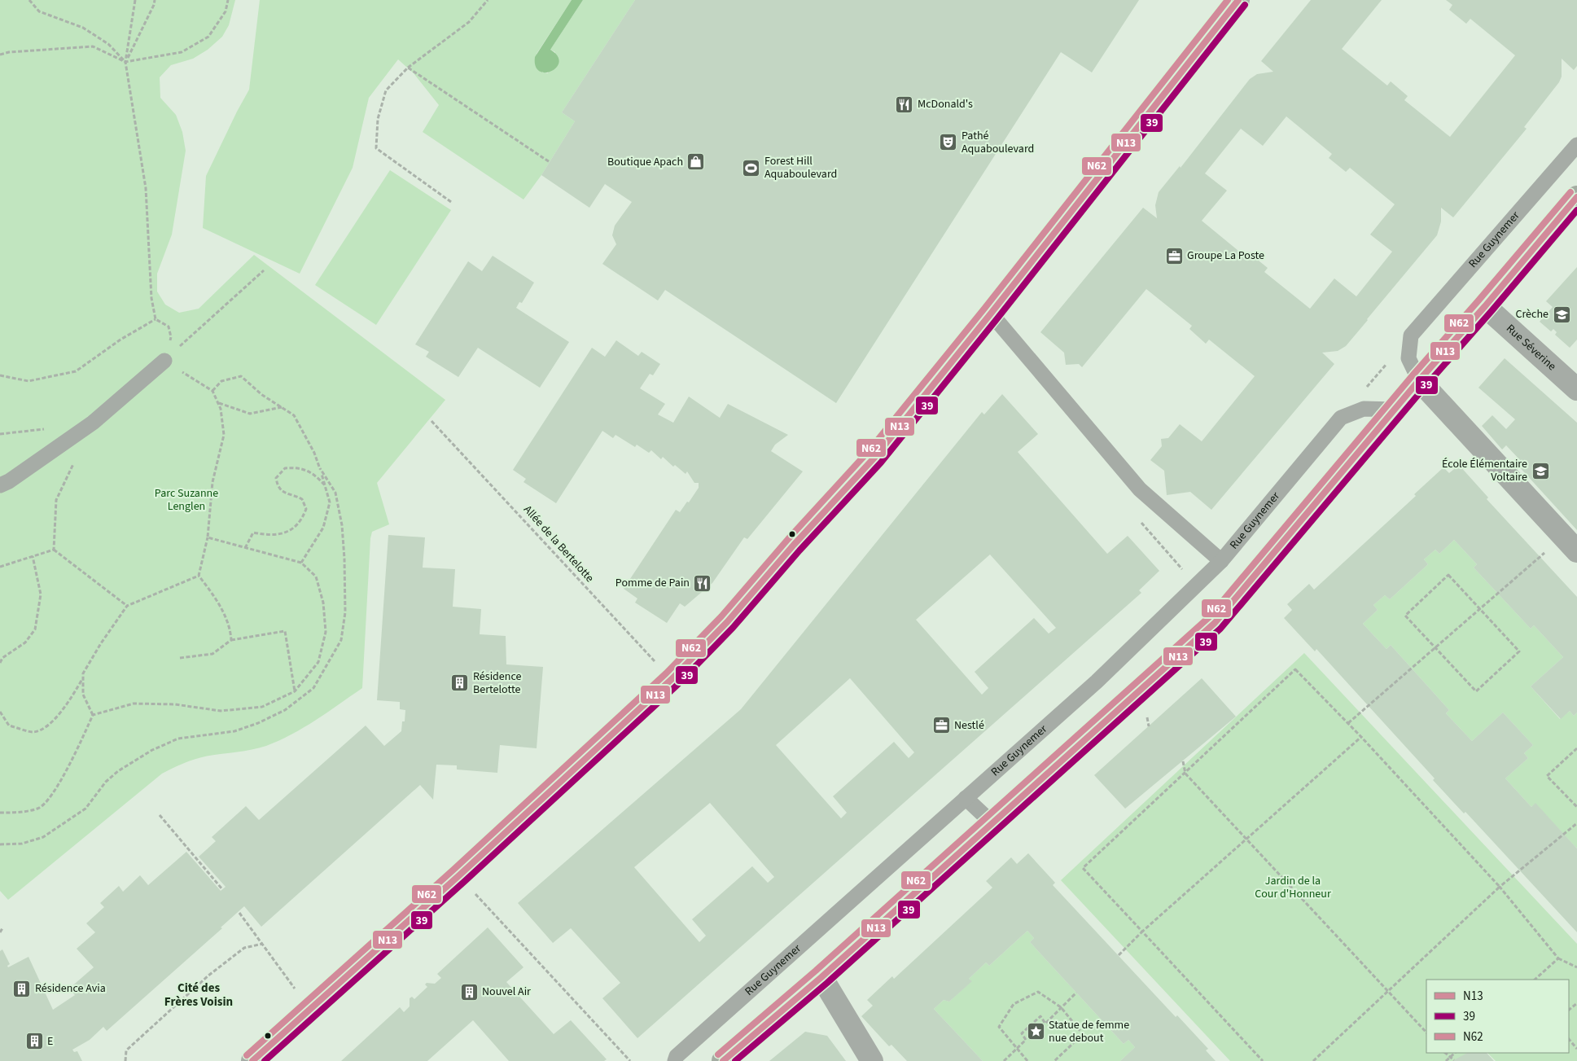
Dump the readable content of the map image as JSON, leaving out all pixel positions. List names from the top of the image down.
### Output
{
  "streets": {
    "street": ["Rue Séverine"],
    "lane": ["Rue Guynemer"],
    "path": ["Allée de la Bertelotte"]
  },
  "districts": ["Cité des Frères Voisin"],
  "parks": ["Parc Suzanne Lenglen", "Jardin de la Cour d'Honneur"],
  "places": {
    "restaurant": ["McDonald's", "Pomme de Pain"],
    "theatre": ["Pathé Aquaboulevard"],
    "shop": ["Boutique Apach"],
    "sports": ["Forest Hill Aquaboulevard"],
    "office": ["Groupe La Poste", "Nestlé"],
    "school or university": ["Crèche", "École Élémentaire Voltaire"],
    "building": [
      "Résidence Bertelotte",
      "Résidence Avia",
      "Nouvel Air",
      "E"
    ],
    "place": ["Statue de femme nue debout"]
  },
  "lines": ["transit line N13", "transit line N62", "transit line 39"],
  "legend": ["N13", "39", "N62"]
}
